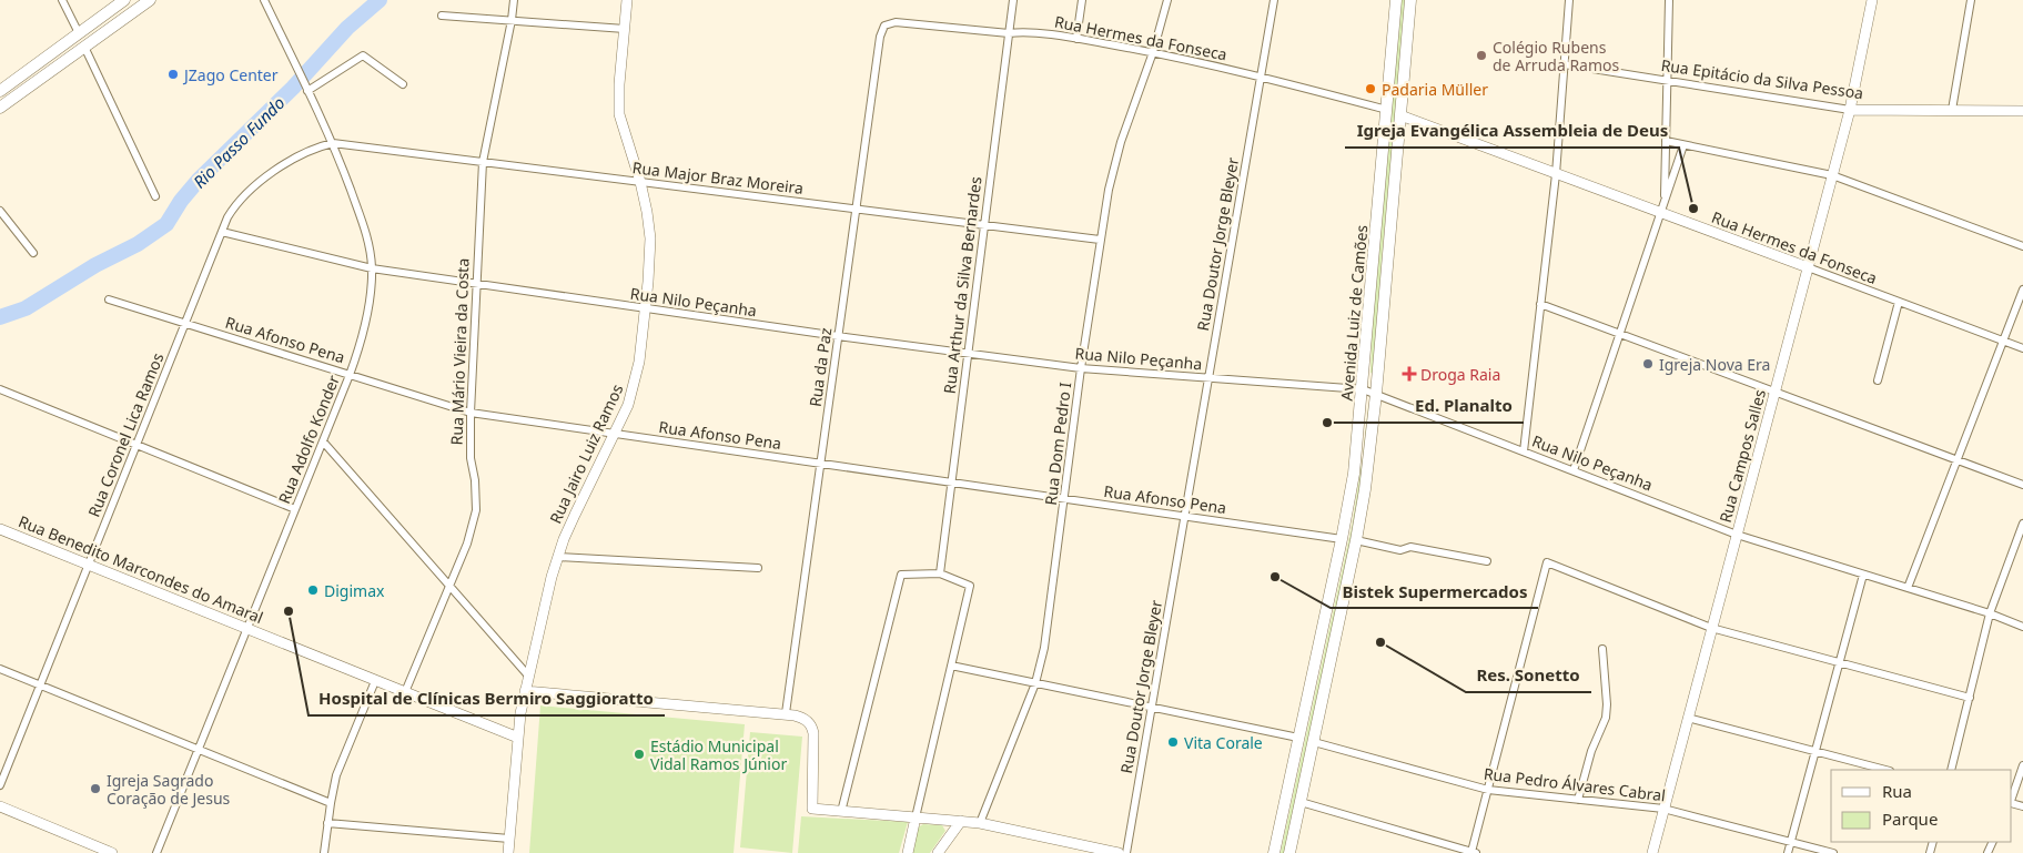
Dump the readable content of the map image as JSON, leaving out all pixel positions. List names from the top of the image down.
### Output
{
  "streets": {
    "main road": ["Avenida Luiz de Camões"],
    "street": [
      "Rua Hermes da Fonseca",
      "Rua Epitácio da Silva Pessoa",
      "Rua Major Braz Moreira",
      "Rua Doutor Jorge Bleyer",
      "Rua Arthur da Silva Bernardes",
      "Rua Nilo Peçanha",
      "Rua Afonso Pena",
      "Rua Mário Vieira da Costa",
      "Rua da Paz",
      "Rua Coronel Lica Ramos",
      "Rua Adolfo Konder",
      "Rua Dom Pedro I",
      "Rua Jairo Luiz Ramos",
      "Rua Campos Salles",
      "Rua Benedito Marcondes do Amaral",
      "Rua Pedro Álvares Cabral"
    ]
  },
  "crossings": [
    ["Rua Hermes da Fonseca", "Rua Doutor Jorge Bleyer"],
    ["Rua Hermes da Fonseca", "Rua Arthur da Silva Bernardes"],
    ["Rua Hermes da Fonseca", "Avenida Luiz de Camões"],
    ["Rua Hermes da Fonseca", "Rua da Paz"],
    ["Rua Hermes da Fonseca", "Rua Dom Pedro I"],
    ["Rua Hermes da Fonseca", "Rua Campos Salles"],
    ["Rua Epitácio da Silva Pessoa", "Rua Campos Salles"],
    ["Rua Major Braz Moreira", "Rua Arthur da Silva Bernardes"],
    ["Rua Major Braz Moreira", "Rua Mário Vieira da Costa"],
    ["Rua Major Braz Moreira", "Rua da Paz"],
    ["Rua Major Braz Moreira", "Rua Coronel Lica Ramos"],
    ["Rua Major Braz Moreira", "Rua Adolfo Konder"],
    ["Rua Major Braz Moreira", "Rua Dom Pedro I"],
    ["Rua Major Braz Moreira", "Rua Jairo Luiz Ramos"],
    ["Rua Doutor Jorge Bleyer", "Rua Nilo Peçanha"],
    ["Rua Doutor Jorge Bleyer", "Rua Afonso Pena"],
    ["Rua Arthur da Silva Bernardes", "Rua Nilo Peçanha"],
    ["Rua Arthur da Silva Bernardes", "Rua Afonso Pena"],
    ["Rua Nilo Peçanha", "Avenida Luiz de Camões"],
    ["Rua Nilo Peçanha", "Rua Mário Vieira da Costa"],
    ["Rua Nilo Peçanha", "Rua da Paz"],
    ["Rua Nilo Peçanha", "Rua Coronel Lica Ramos"],
    ["Rua Nilo Peçanha", "Rua Adolfo Konder"],
    ["Rua Nilo Peçanha", "Rua Dom Pedro I"],
    ["Rua Nilo Peçanha", "Rua Jairo Luiz Ramos"],
    ["Rua Nilo Peçanha", "Rua Campos Salles"],
    ["Avenida Luiz de Camões", "Rua Afonso Pena"],
    ["Avenida Luiz de Camões", "Rua Pedro Álvares Cabral"],
    ["Rua Afonso Pena", "Rua Mário Vieira da Costa"],
    ["Rua Afonso Pena", "Rua da Paz"],
    ["Rua Afonso Pena", "Rua Coronel Lica Ramos"],
    ["Rua Afonso Pena", "Rua Adolfo Konder"],
    ["Rua Afonso Pena", "Rua Dom Pedro I"],
    ["Rua Afonso Pena", "Rua Jairo Luiz Ramos"],
    ["Rua Mário Vieira da Costa", "Rua Benedito Marcondes do Amaral"],
    ["Rua Coronel Lica Ramos", "Rua Adolfo Konder"],
    ["Rua Coronel Lica Ramos", "Rua Benedito Marcondes do Amaral"],
    ["Rua Adolfo Konder", "Rua Benedito Marcondes do Amaral"],
    ["Rua Jairo Luiz Ramos", "Rua Benedito Marcondes do Amaral"],
    ["Rua Campos Salles", "Rua Pedro Álvares Cabral"]
  ],
  "water": ["Rio Passo Fundo"],
  "places": {
    "other": [
      "Colégio Rubens de Arruda Ramos",
      "JZago Center",
      "Padaria Müller",
      "Igreja Evangélica Assembleia de Deus",
      "Igreja Nova Era",
      "Ed. Planalto",
      "Bistek Supermercados",
      "Digimax",
      "Hospital de Clínicas Bermiro Saggioratto",
      "Res. Sonetto",
      "Vita Corale",
      "Estádio Municipal Vidal Ramos Júnior",
      "Igreja Sagrado Coração de Jesus"
    ],
    "health": ["Droga Raia"]
  },
  "legend": ["Rua", "Parque"]
}
